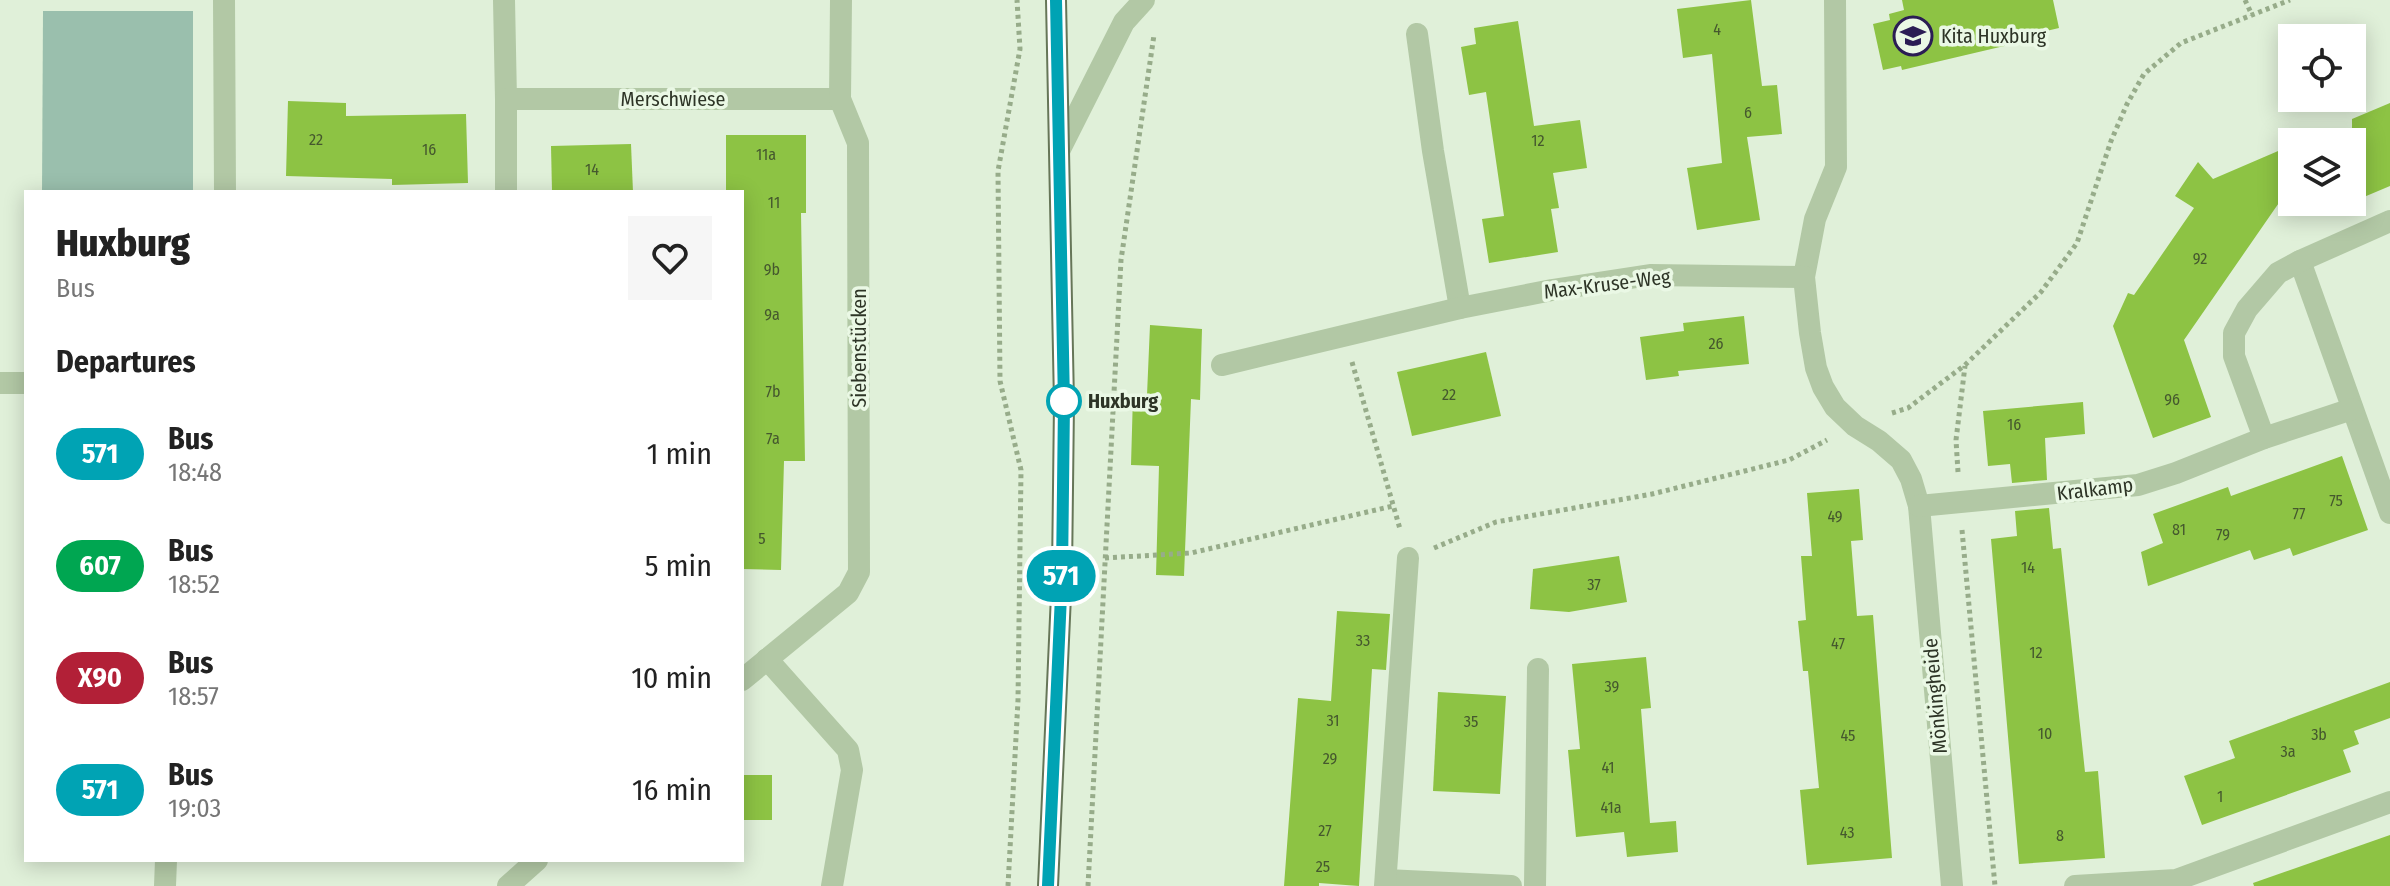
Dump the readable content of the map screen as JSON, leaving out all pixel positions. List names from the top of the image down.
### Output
{
  "streets": {
    "street": [
      "Merschwiese",
      "Max-Kruse-Weg",
      "Siebenstücken",
      "Kralkamp",
      "Mönkingheide"
    ]
  },
  "crossings": [
    ["Merschwiese", "Siebenstücken"],
    ["Kralkamp", "Mönkingheide"]
  ],
  "places": {
    "school or university": ["Kita Huxburg"],
    "other": ["Huxburg"]
  },
  "lines": ["bus line 571"],
  "house_numbers": [
    "4",
    "6",
    "22",
    "12",
    "16",
    "11a",
    "14",
    "11",
    "92",
    "9b",
    "9a",
    "26",
    "7b",
    "22",
    "96",
    "16",
    "7a",
    "75",
    "77",
    "49",
    "81",
    "79",
    "5",
    "14",
    "37",
    "33",
    "47",
    "12",
    "39",
    "31",
    "35",
    "10",
    "3b",
    "45",
    "3a",
    "29",
    "41",
    "1",
    "41a",
    "27",
    "43",
    "8",
    "25"
  ],
  "page": {
    "on_map": "571",
    "heading": [
      ["Huxburg", "Bus"],
      "Departures"
    ],
    "list": [
      {
        "mark": "571",
        "name": "Bus",
        "note": "18:48",
        "value": "1 min"
      },
      {
        "mark": "607",
        "name": "Bus",
        "note": "18:52",
        "value": "5 min"
      },
      {
        "mark": "X90",
        "name": "Bus",
        "note": "18:57",
        "value": "10 min"
      },
      {
        "mark": "571",
        "name": "Bus",
        "note": "19:03",
        "value": "16 min"
      }
    ]
  }
}
